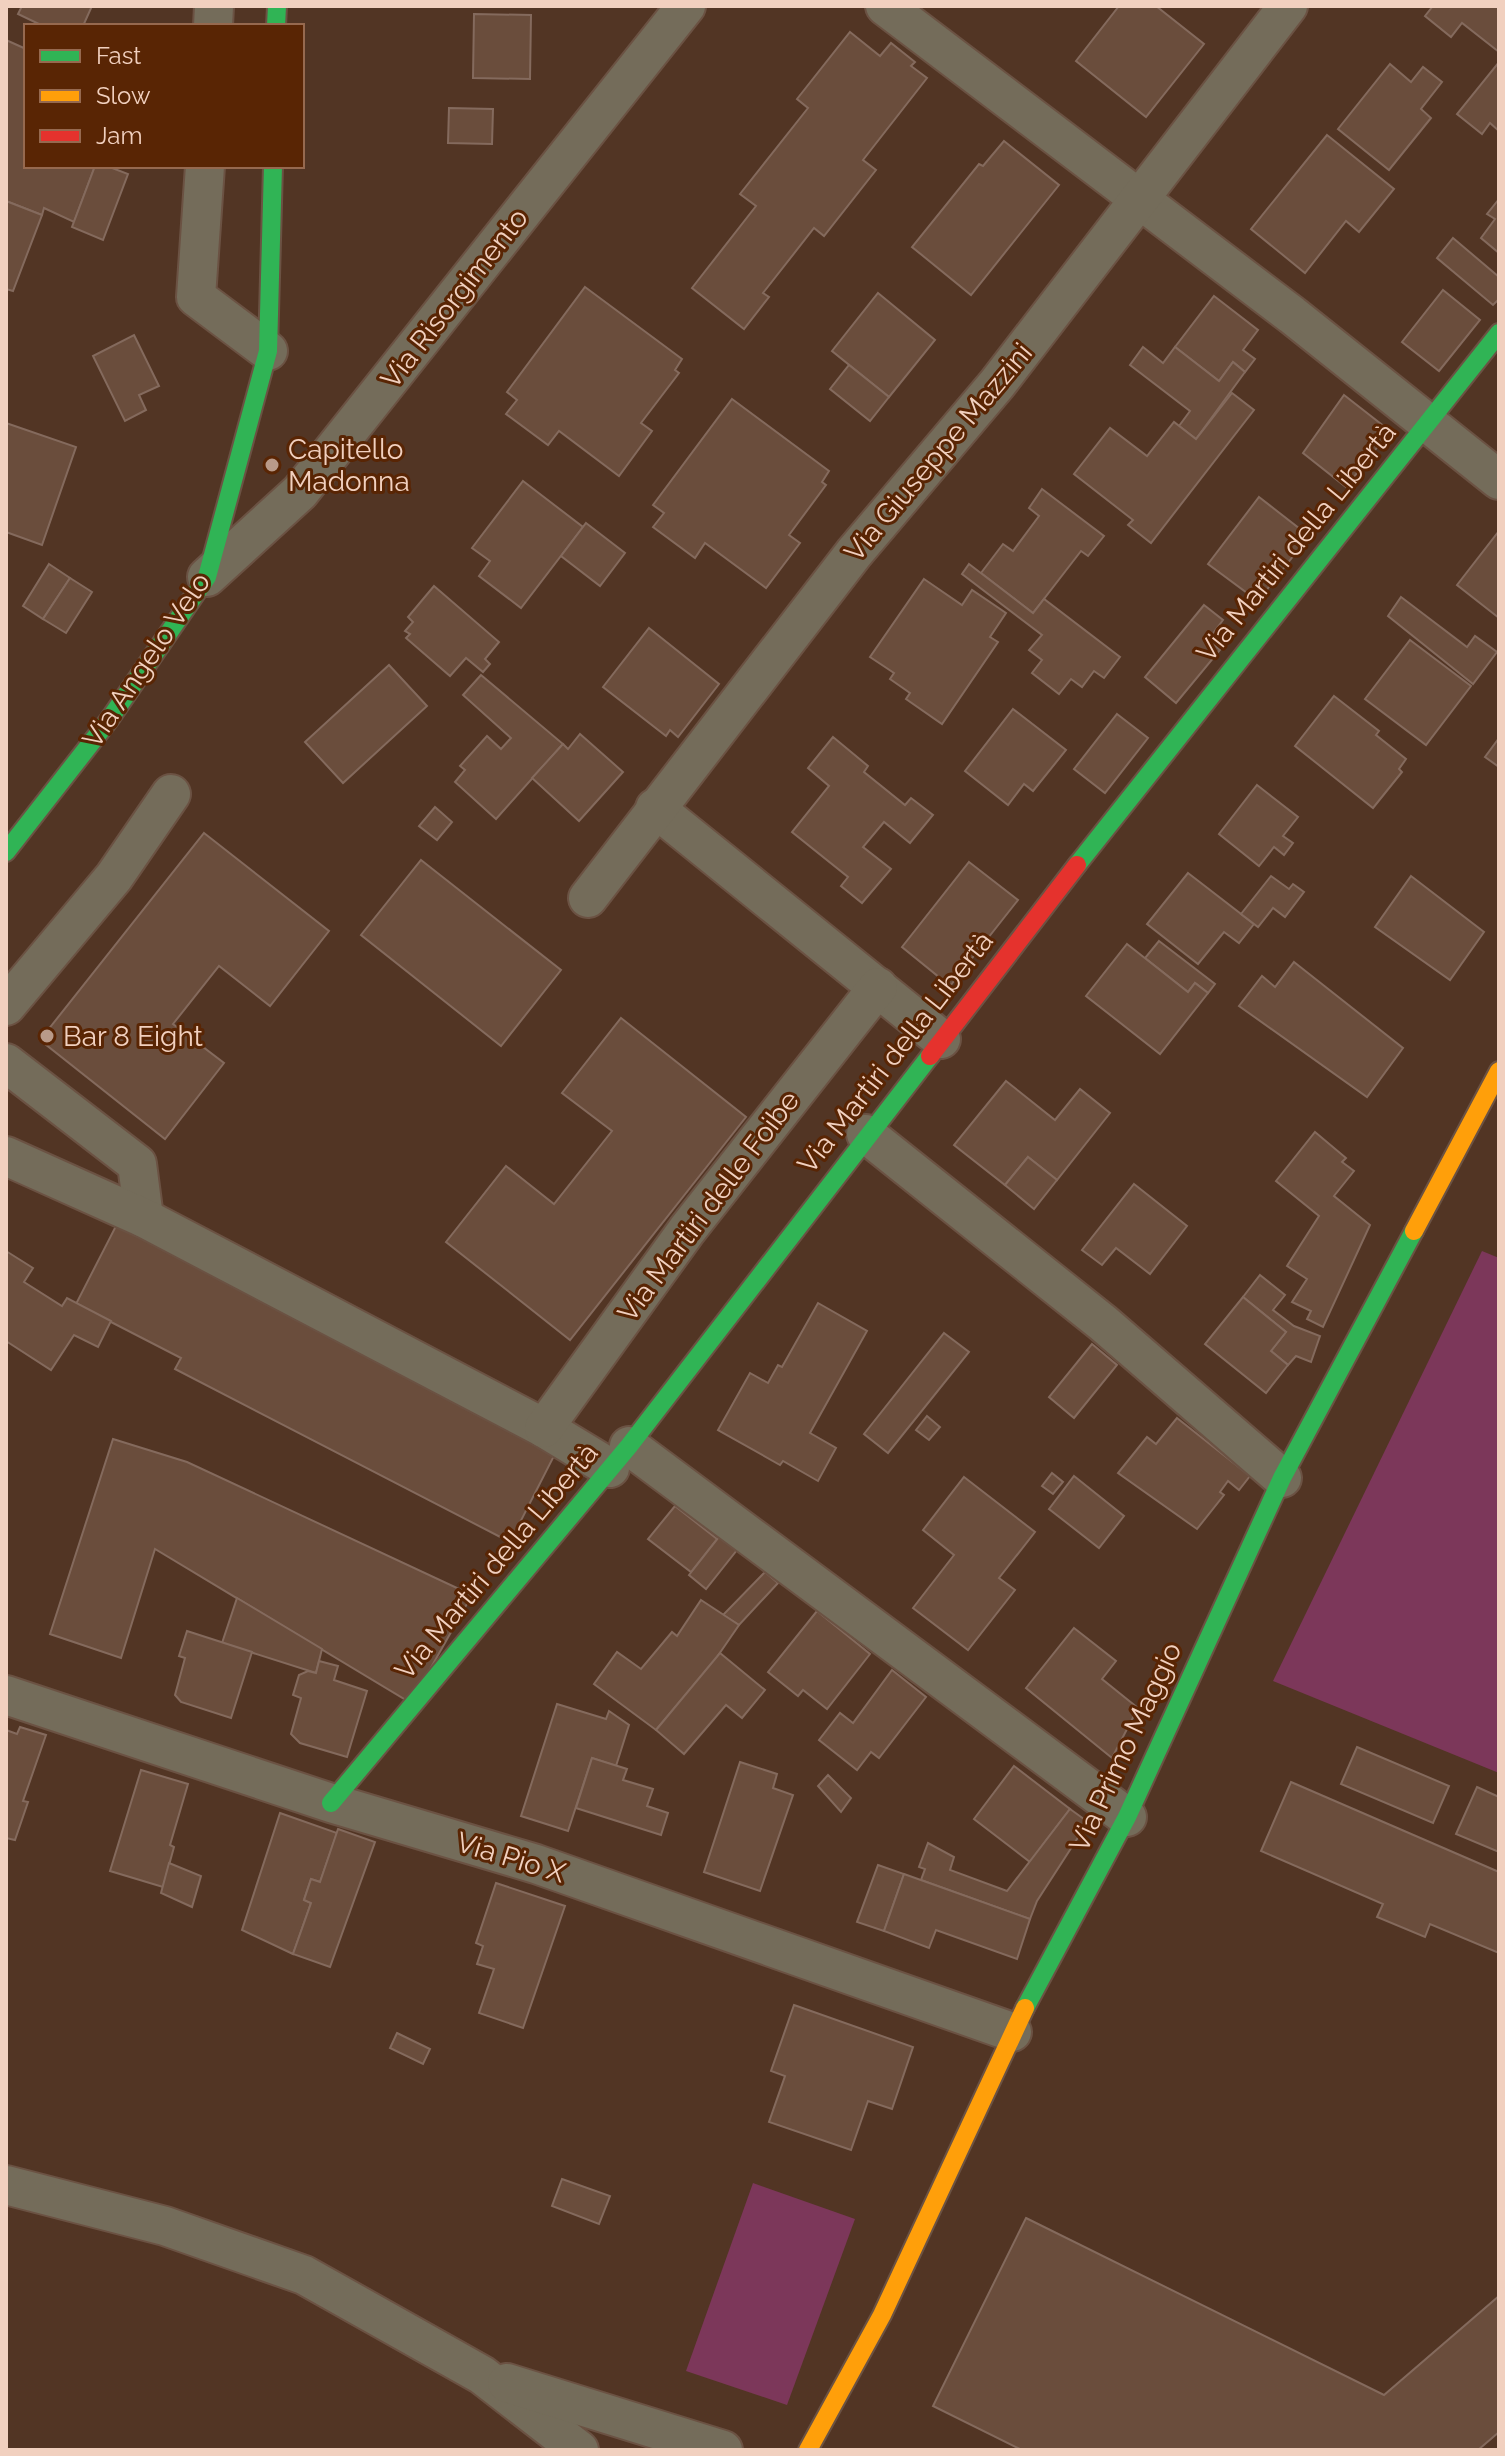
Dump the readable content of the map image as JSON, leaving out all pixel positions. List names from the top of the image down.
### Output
{
  "streets": {
    "street": [
      "Via Risorgimento",
      "Via Giuseppe Mazzini",
      "Via Martiri della Libertà",
      "Via Angelo Velo",
      "Via Martiri delle Foibe",
      "Via Primo Maggio",
      "Via Pio X"
    ]
  },
  "crossings": [
    ["Via Risorgimento", "Via Angelo Velo"],
    ["Via Martiri della Libertà", "Via Pio X"],
    ["Via Primo Maggio", "Via Pio X"]
  ],
  "places": ["Capitello Madonna", "Bar 8 Eight"],
  "legend": ["Fast", "Slow", "Jam"]
}
